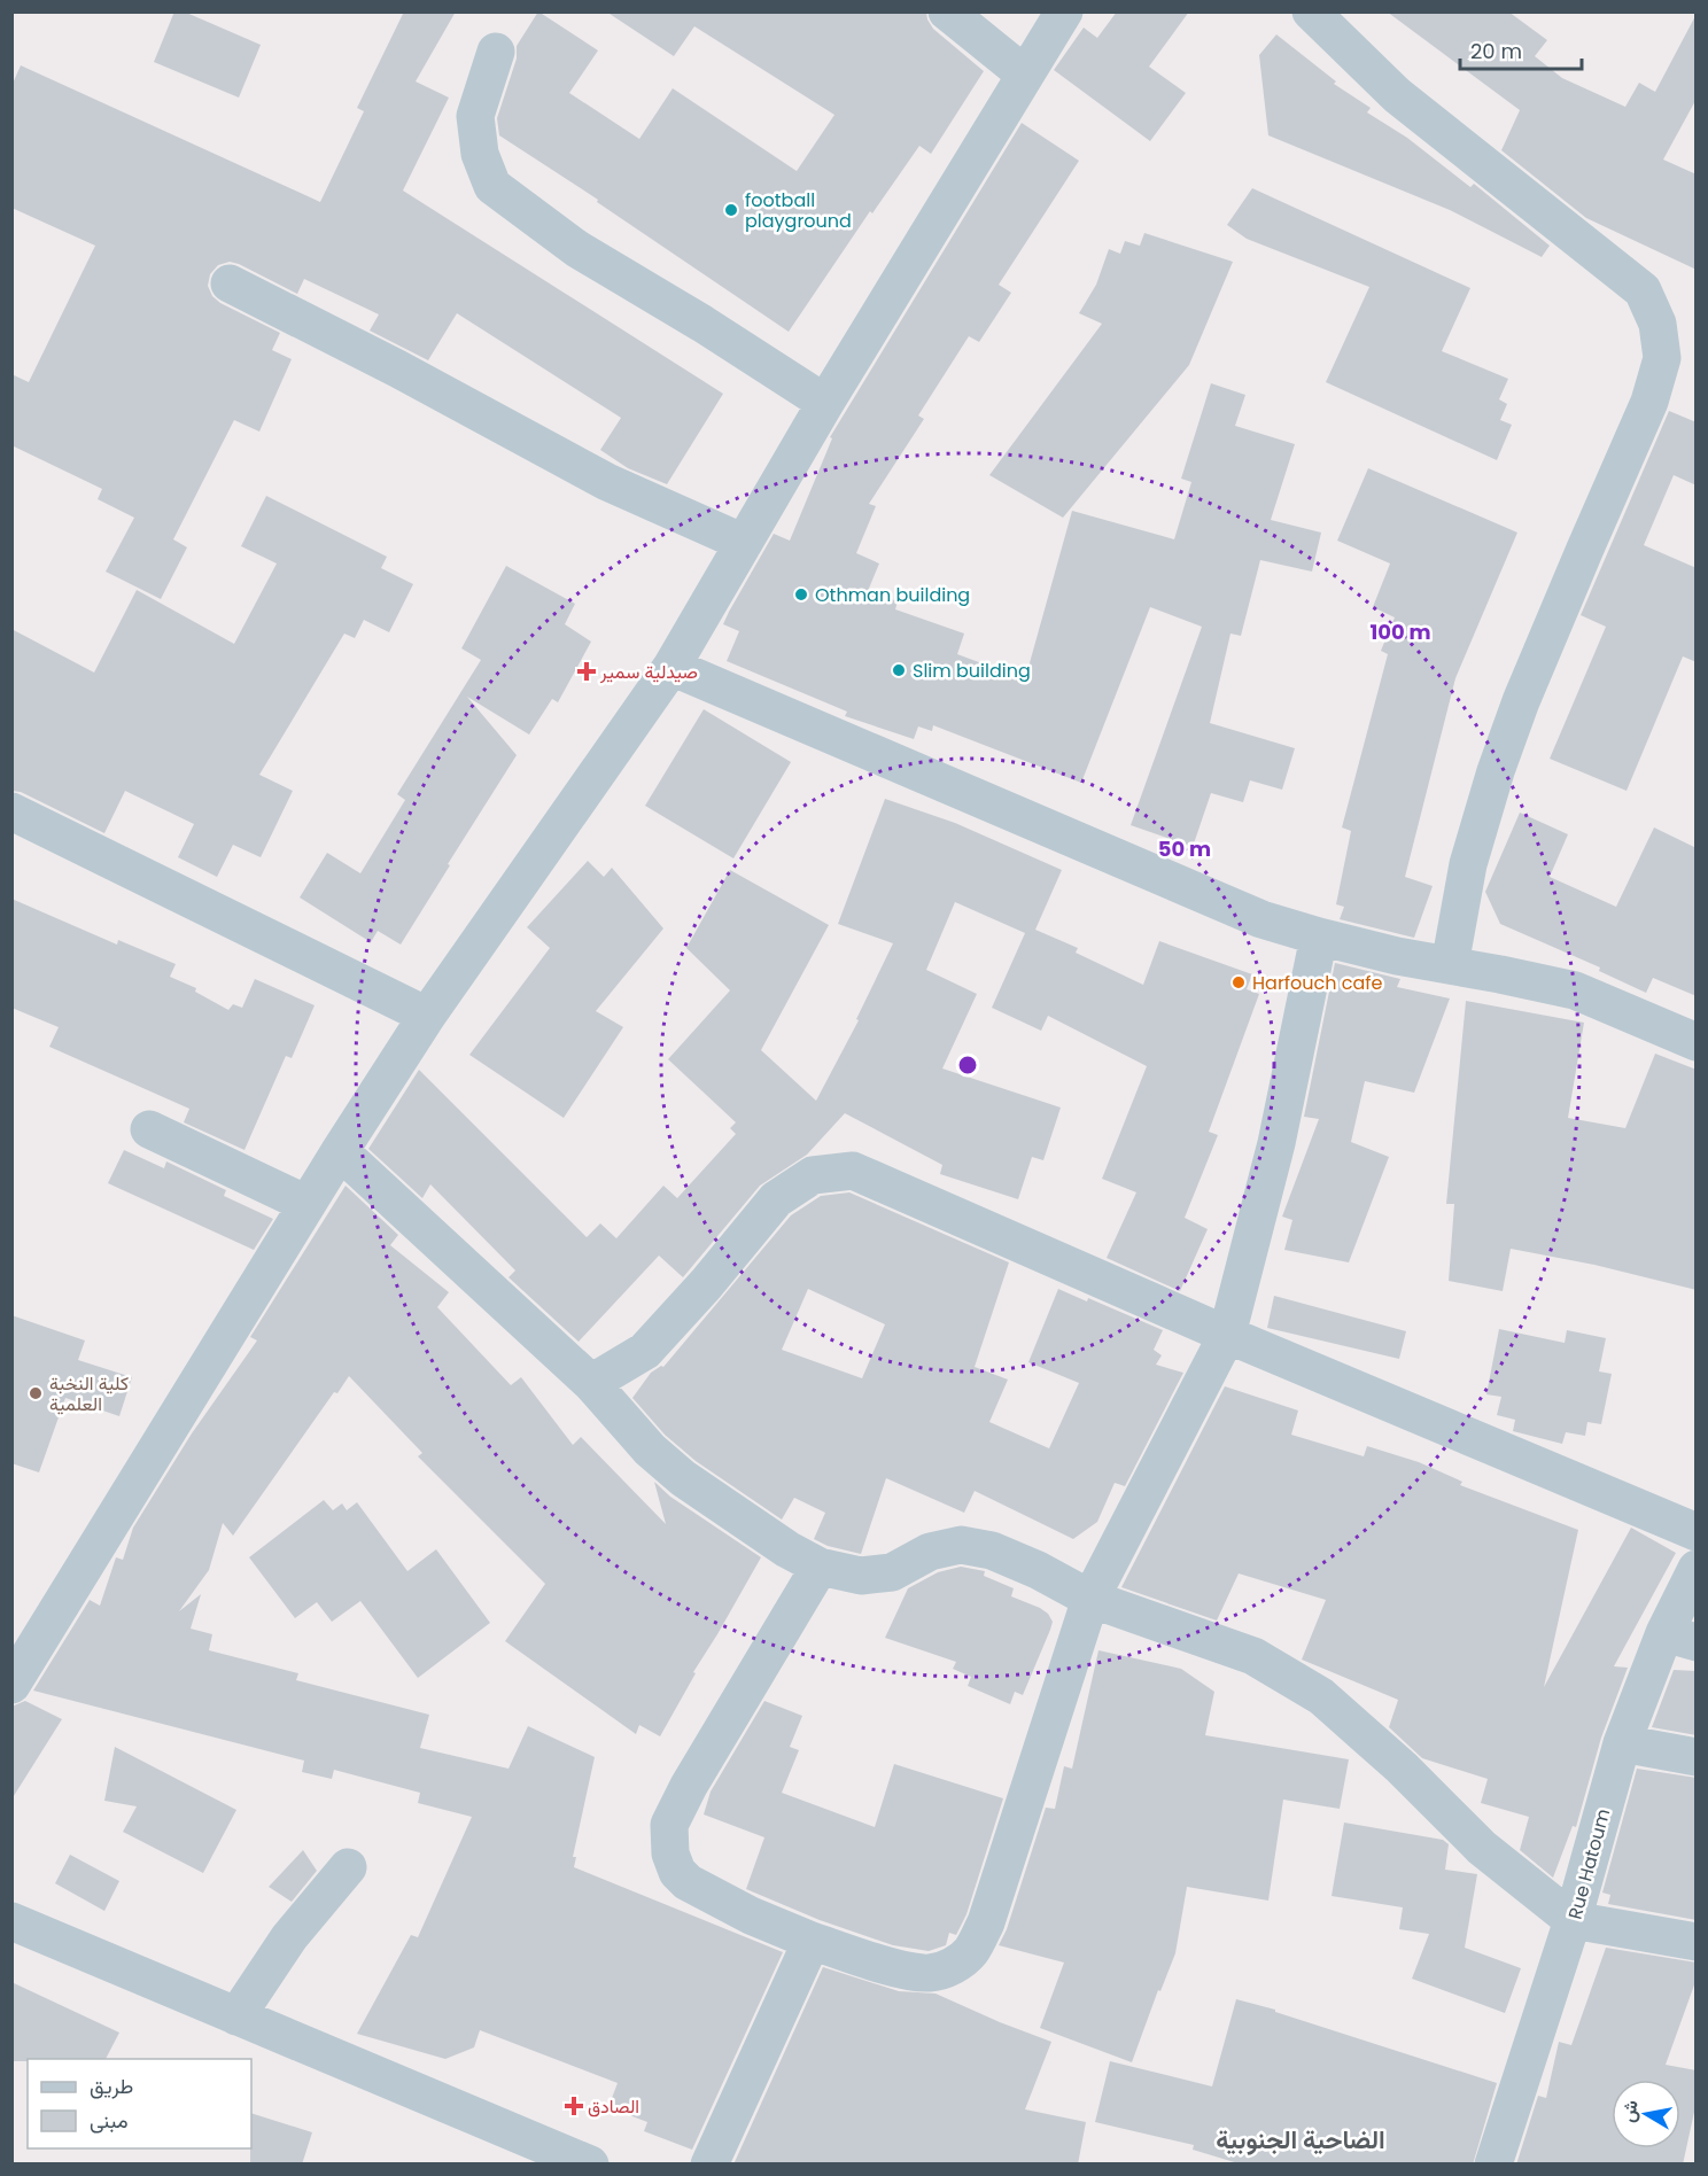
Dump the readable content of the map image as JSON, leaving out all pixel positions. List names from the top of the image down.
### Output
{
  "streets": {
    "street": ["Rue Hatoum"]
  },
  "districts": ["الضاحية الجنوبية"],
  "places": {
    "other": [
      "football playground",
      "Othman building",
      "Slim building",
      "Harfouch cafe",
      "كلية النخبة العلمية"
    ],
    "health": ["صيدلية سمير", "الصادق"]
  },
  "legend": ["طريق", "مبنى"],
  "scale_bar": "20 m",
  "north": "left",
  "rings": ["100 m", "50 m"]
}
